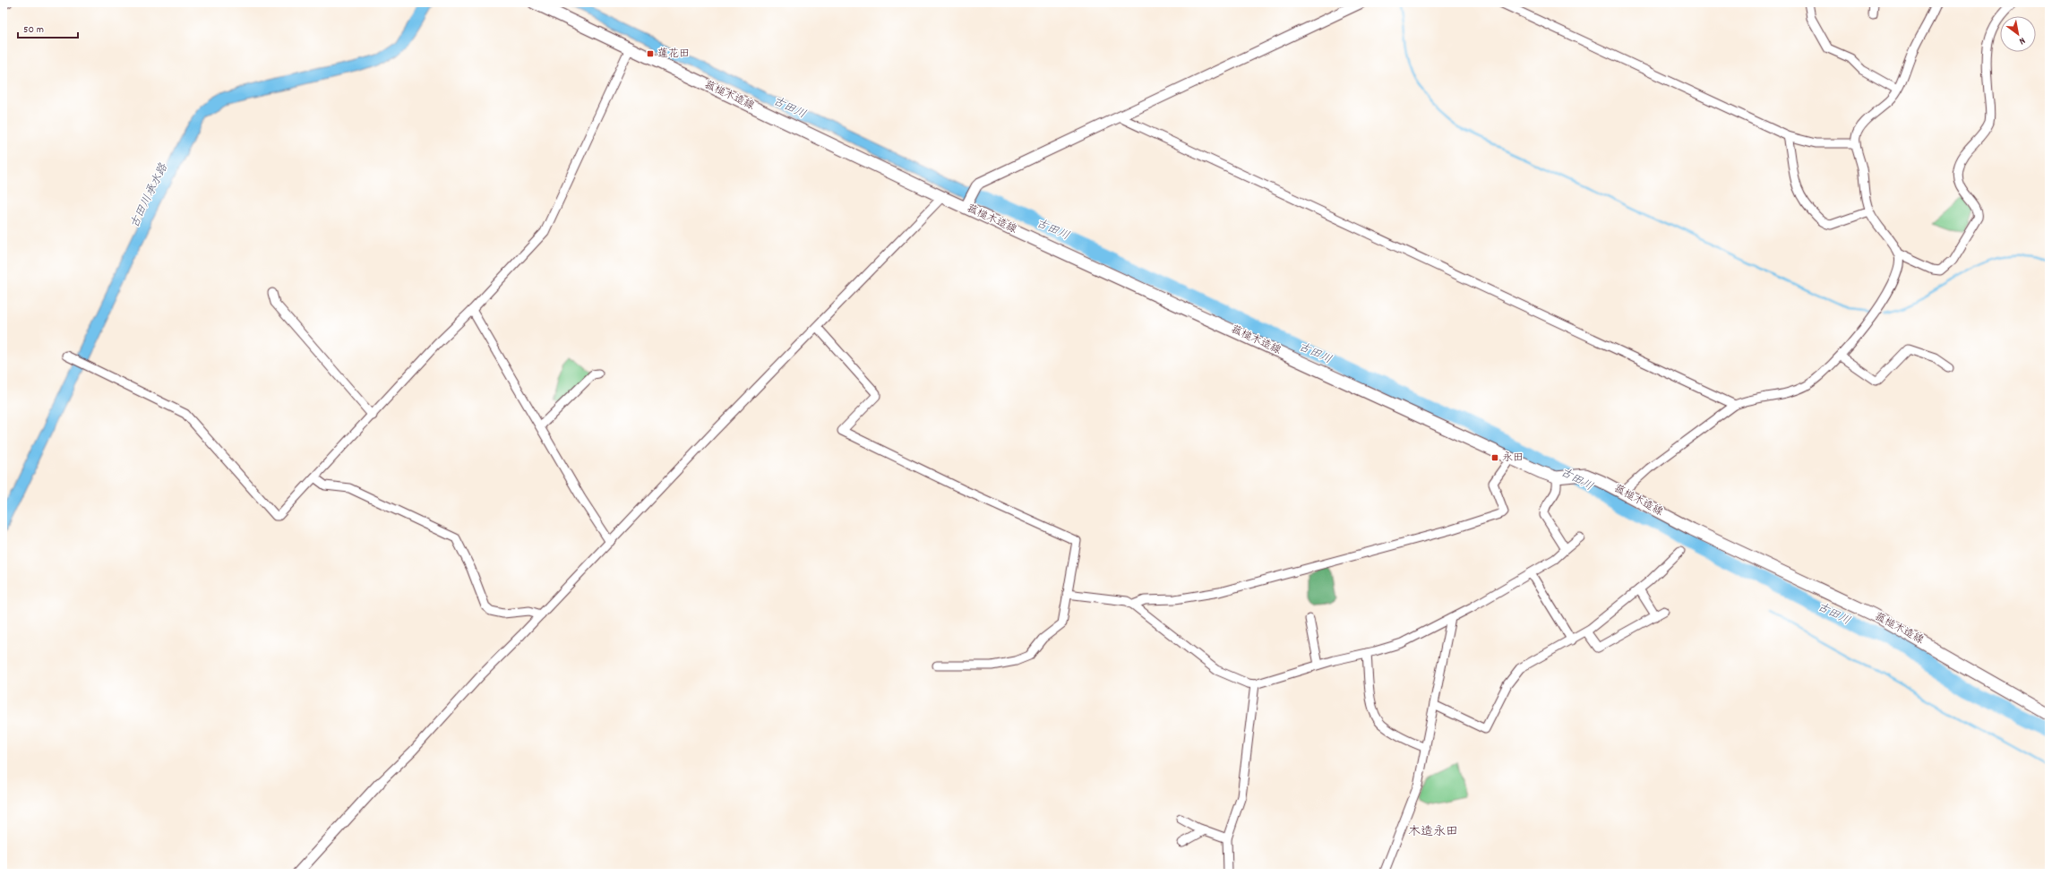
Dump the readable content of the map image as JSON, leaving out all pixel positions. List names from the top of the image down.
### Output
{
  "streets": {
    "main road": ["菰槌木造線"]
  },
  "districts": ["木造永田"],
  "water": ["古田川", "古田川承水路"],
  "places": {
    "transit": ["蓮花田", "永田"]
  },
  "scale_bar": "50 m",
  "north": "bottom right"
}
